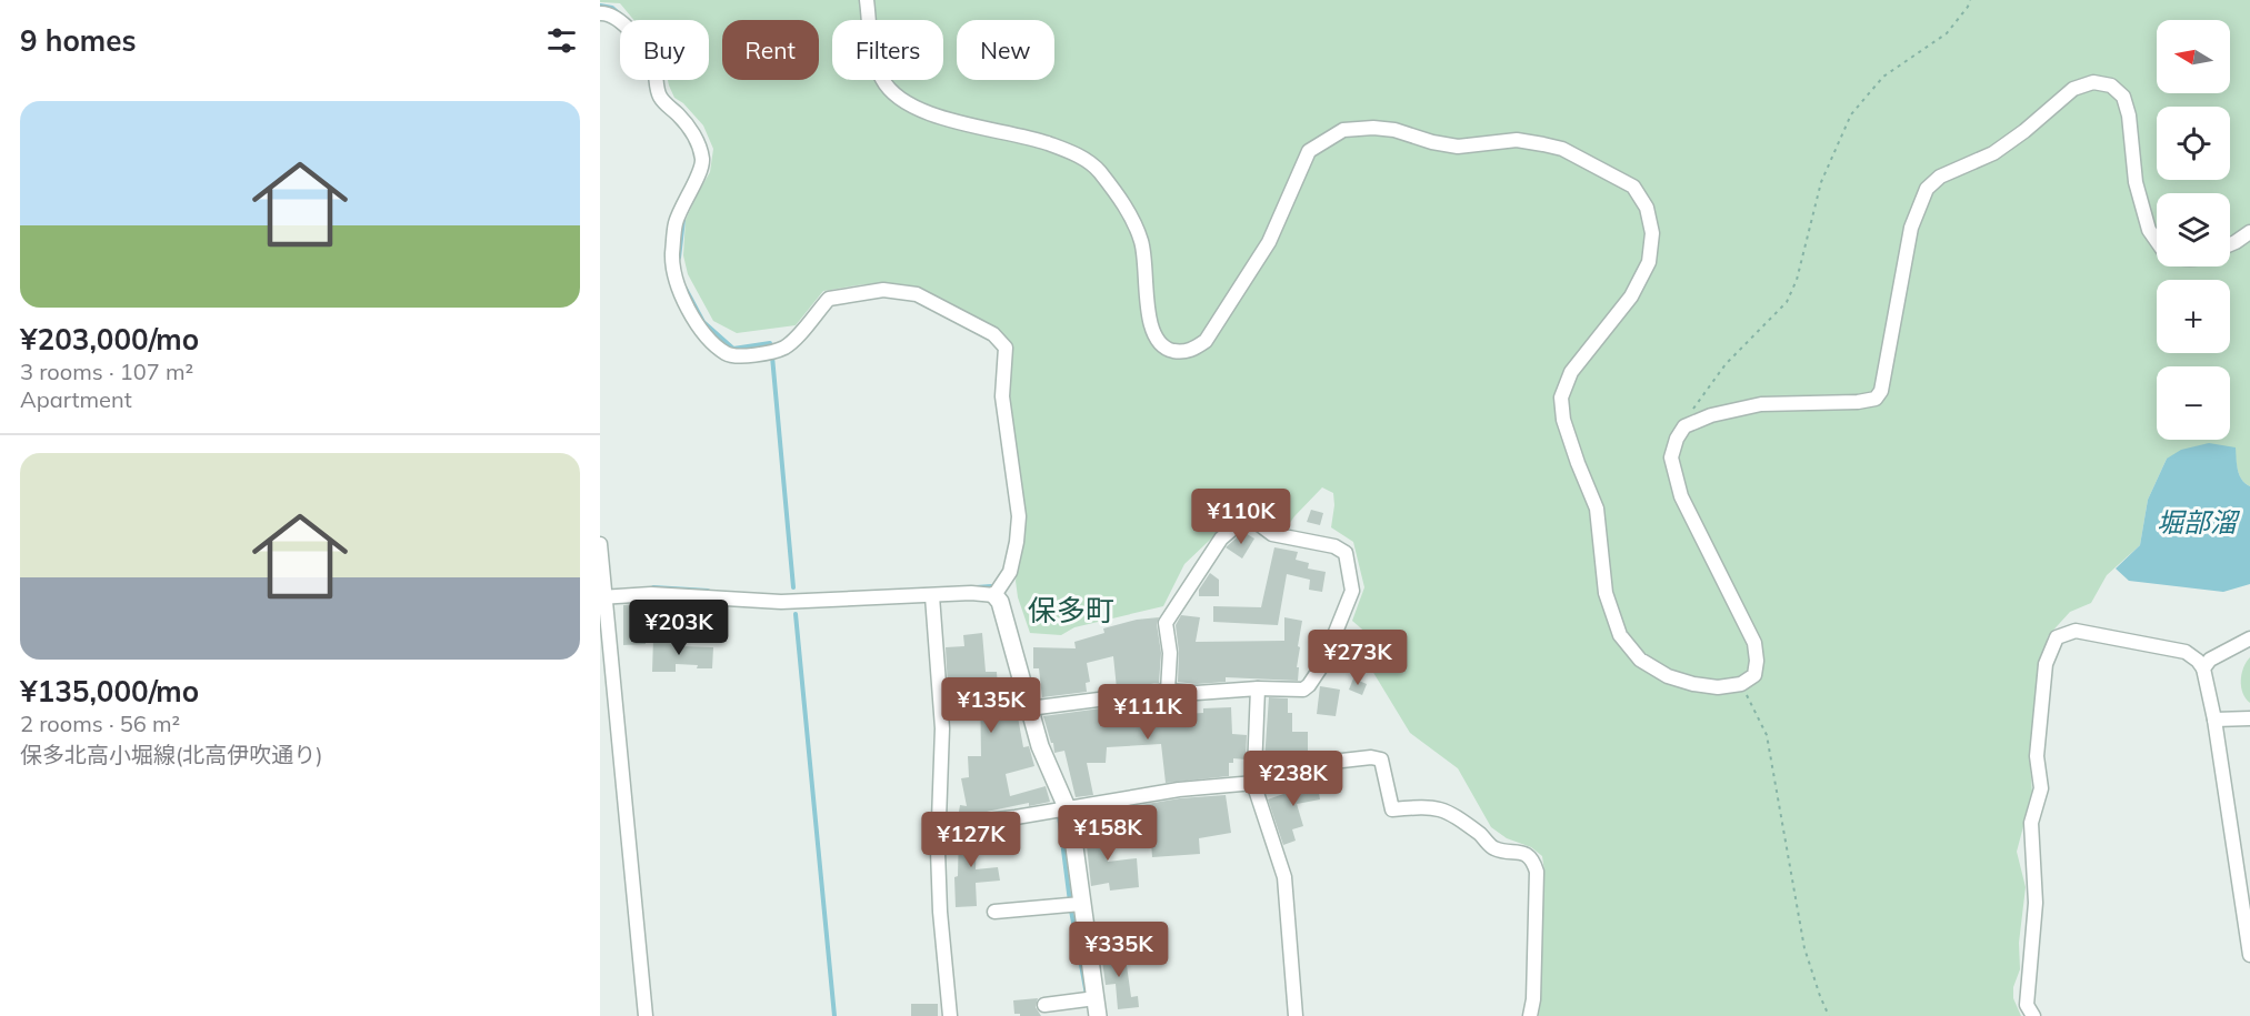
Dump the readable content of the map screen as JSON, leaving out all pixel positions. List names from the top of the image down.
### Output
{
  "districts": ["保多町"],
  "water": ["堀部溜"],
  "north": "left",
  "page": {
    "heading": "9 homes",
    "map_buttons": ["+", "−"],
    "chip": [
      "Buy",
      "Rent",
      "Filters",
      "New"
    ],
    "list": [
      {
        "name": "¥203,000/mo",
        "note": "3 rooms · 107 m² · Apartment"
      },
      {
        "name": "¥135,000/mo",
        "note": "2 rooms · 56 m² · 保多北高小堀線(北高伊吹通り)"
      }
    ],
    "price": [
      "¥110K",
      "¥203K",
      "¥273K",
      "¥135K",
      "¥111K",
      "¥238K",
      "¥158K",
      "¥127K",
      "¥335K"
    ]
  }
}
